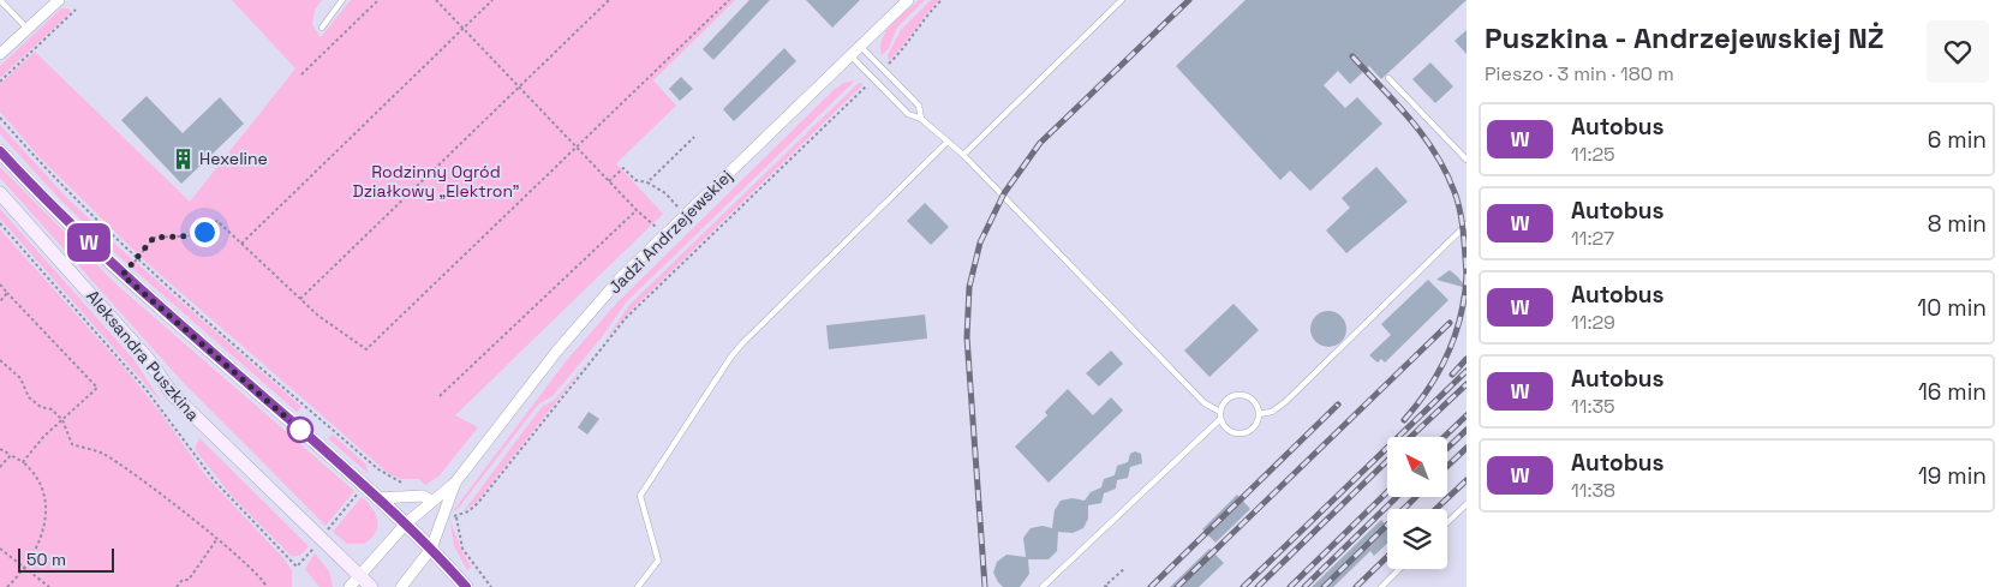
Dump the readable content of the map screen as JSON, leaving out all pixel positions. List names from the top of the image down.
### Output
{
  "streets": {
    "main road": ["Aleksandra Puszkina"],
    "street": ["Jadzi Andrzejewskiej"]
  },
  "crossings": [
    ["Jadzi Andrzejewskiej", "Aleksandra Puszkina"]
  ],
  "parks": ["Rodzinny Ogród Działkowy „Elektron”"],
  "places": {
    "building": ["Hexeline"]
  },
  "lines": ["bus line W"],
  "scale_bar": "50 m",
  "north": "top left",
  "page": {
    "on_map": "W",
    "heading": ["Puszkina - Andrzejewskiej NŻ", "Pieszo · 3 min · 180 m"],
    "list": [
      {
        "mark": "W",
        "name": "Autobus",
        "note": "11:25",
        "value": "6 min"
      },
      {
        "mark": "W",
        "name": "Autobus",
        "note": "11:27",
        "value": "8 min"
      },
      {
        "mark": "W",
        "name": "Autobus",
        "note": "11:29",
        "value": "10 min"
      },
      {
        "mark": "W",
        "name": "Autobus",
        "note": "11:35",
        "value": "16 min"
      },
      {
        "mark": "W",
        "name": "Autobus",
        "note": "11:38",
        "value": "19 min"
      }
    ],
    "scale": "50 m"
  }
}
